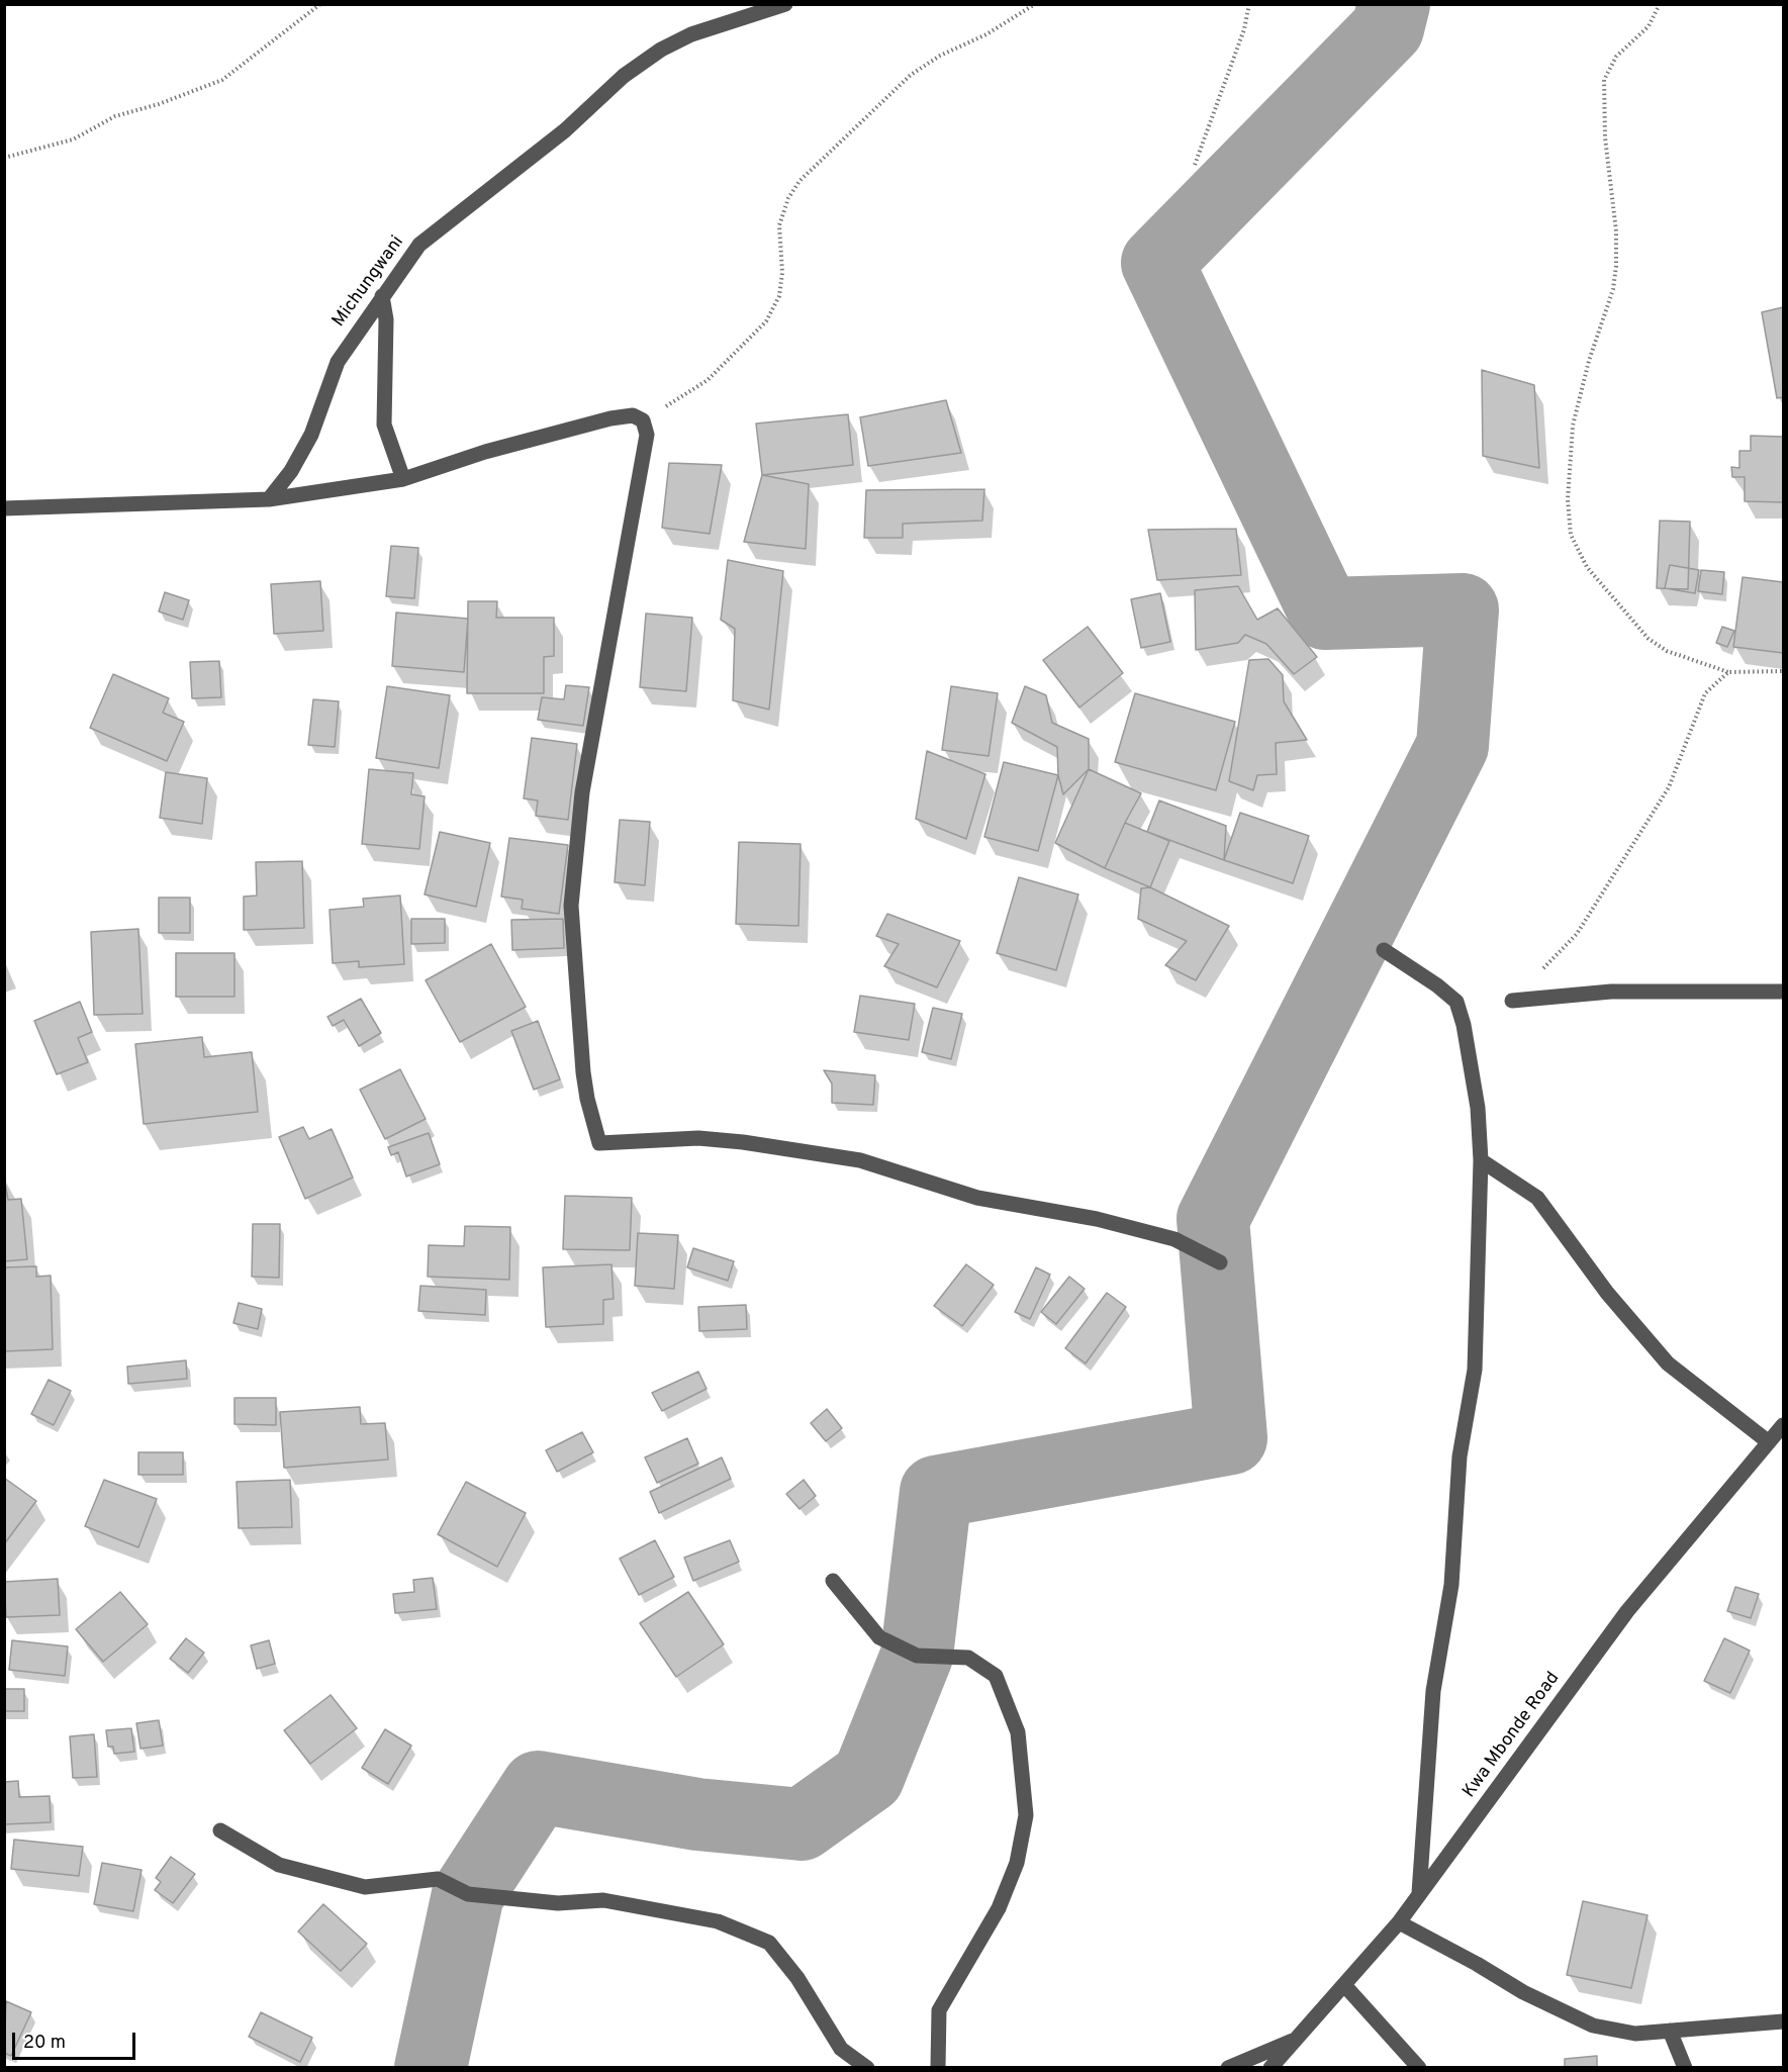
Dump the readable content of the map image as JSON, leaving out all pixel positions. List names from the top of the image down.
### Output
{
  "streets": {
    "street": ["Michungwani", "Kwa Mbonde Road"]
  },
  "scale_bar": "20 m"
}
